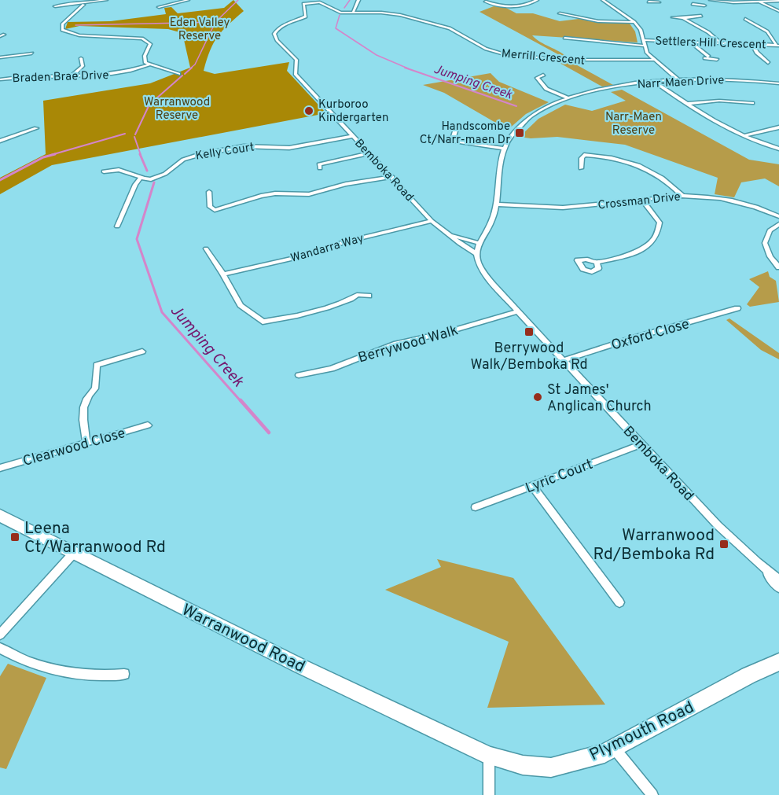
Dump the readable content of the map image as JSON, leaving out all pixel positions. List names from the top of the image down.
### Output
{
  "streets": {
    "main road": ["Warranwood Road", "Plymouth Road"],
    "street": [
      "Settlers Hill Crescent",
      "Merrill Crescent",
      "Braden Brae Drive",
      "Narr-Maen Drive",
      "Kelly Court",
      "Bemboka Road",
      "Crossman Drive",
      "Wandarra Way",
      "Oxford Close",
      "Berrywood Walk",
      "Clearwood Close",
      "Lyric Court"
    ]
  },
  "crossings": [
    ["Merrill Crescent", "Bemboka Road"],
    ["Narr-Maen Drive", "Bemboka Road"],
    ["Narr-Maen Drive", "Crossman Drive"],
    ["Kelly Court", "Bemboka Road"],
    ["Bemboka Road", "Wandarra Way"],
    ["Bemboka Road", "Oxford Close"],
    ["Bemboka Road", "Berrywood Walk"],
    ["Bemboka Road", "Lyric Court"],
    ["Warranwood Road", "Plymouth Road"]
  ],
  "water": ["Jumping Creek"],
  "parks": ["Eden Valley Reserve", "Warranwood Reserve", "Narr-Maen Reserve"],
  "places": {
    "other": ["Kurboroo Kindergarten", "St James' Anglican Church"],
    "transit": [
      "Handscombe Ct/Narr-maen Dr",
      "Berrywood Walk/Bemboka Rd",
      "Leena Ct/Warranwood Rd",
      "Warranwood Rd/Bemboka Rd"
    ]
  }
}
